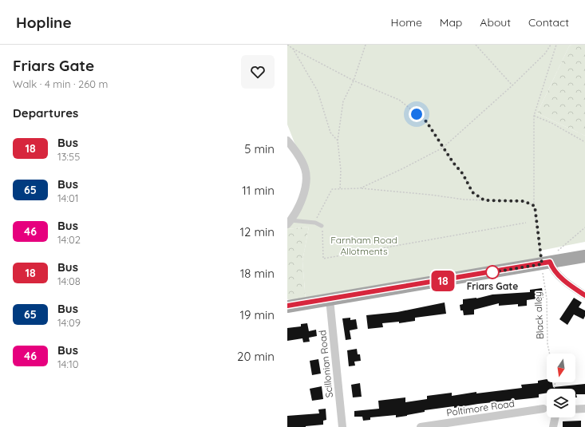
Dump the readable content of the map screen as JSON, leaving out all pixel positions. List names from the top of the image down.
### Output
{
  "streets": {
    "street": ["Scillonian Road", "Poltimore Road"],
    "path": ["Black alley"]
  },
  "parks": ["Farnham Road Allotments"],
  "places": ["Friars Gate"],
  "lines": ["bus line 18"],
  "north": "bottom",
  "page": {
    "header": "Hopline",
    "nav": [
      "Home",
      "Map",
      "About",
      "Contact"
    ],
    "heading": [
      ["Friars Gate", "Walk · 4 min · 260 m"],
      "Departures"
    ],
    "on_map": "18",
    "list": [
      {
        "mark": "18",
        "name": "Bus",
        "note": "13:55",
        "value": "5 min"
      },
      {
        "mark": "65",
        "name": "Bus",
        "note": "14:01",
        "value": "11 min"
      },
      {
        "mark": "46",
        "name": "Bus",
        "note": "14:02",
        "value": "12 min"
      },
      {
        "mark": "18",
        "name": "Bus",
        "note": "14:08",
        "value": "18 min"
      },
      {
        "mark": "65",
        "name": "Bus",
        "note": "14:09",
        "value": "19 min"
      },
      {
        "mark": "46",
        "name": "Bus",
        "note": "14:10",
        "value": "20 min"
      }
    ]
  }
}
